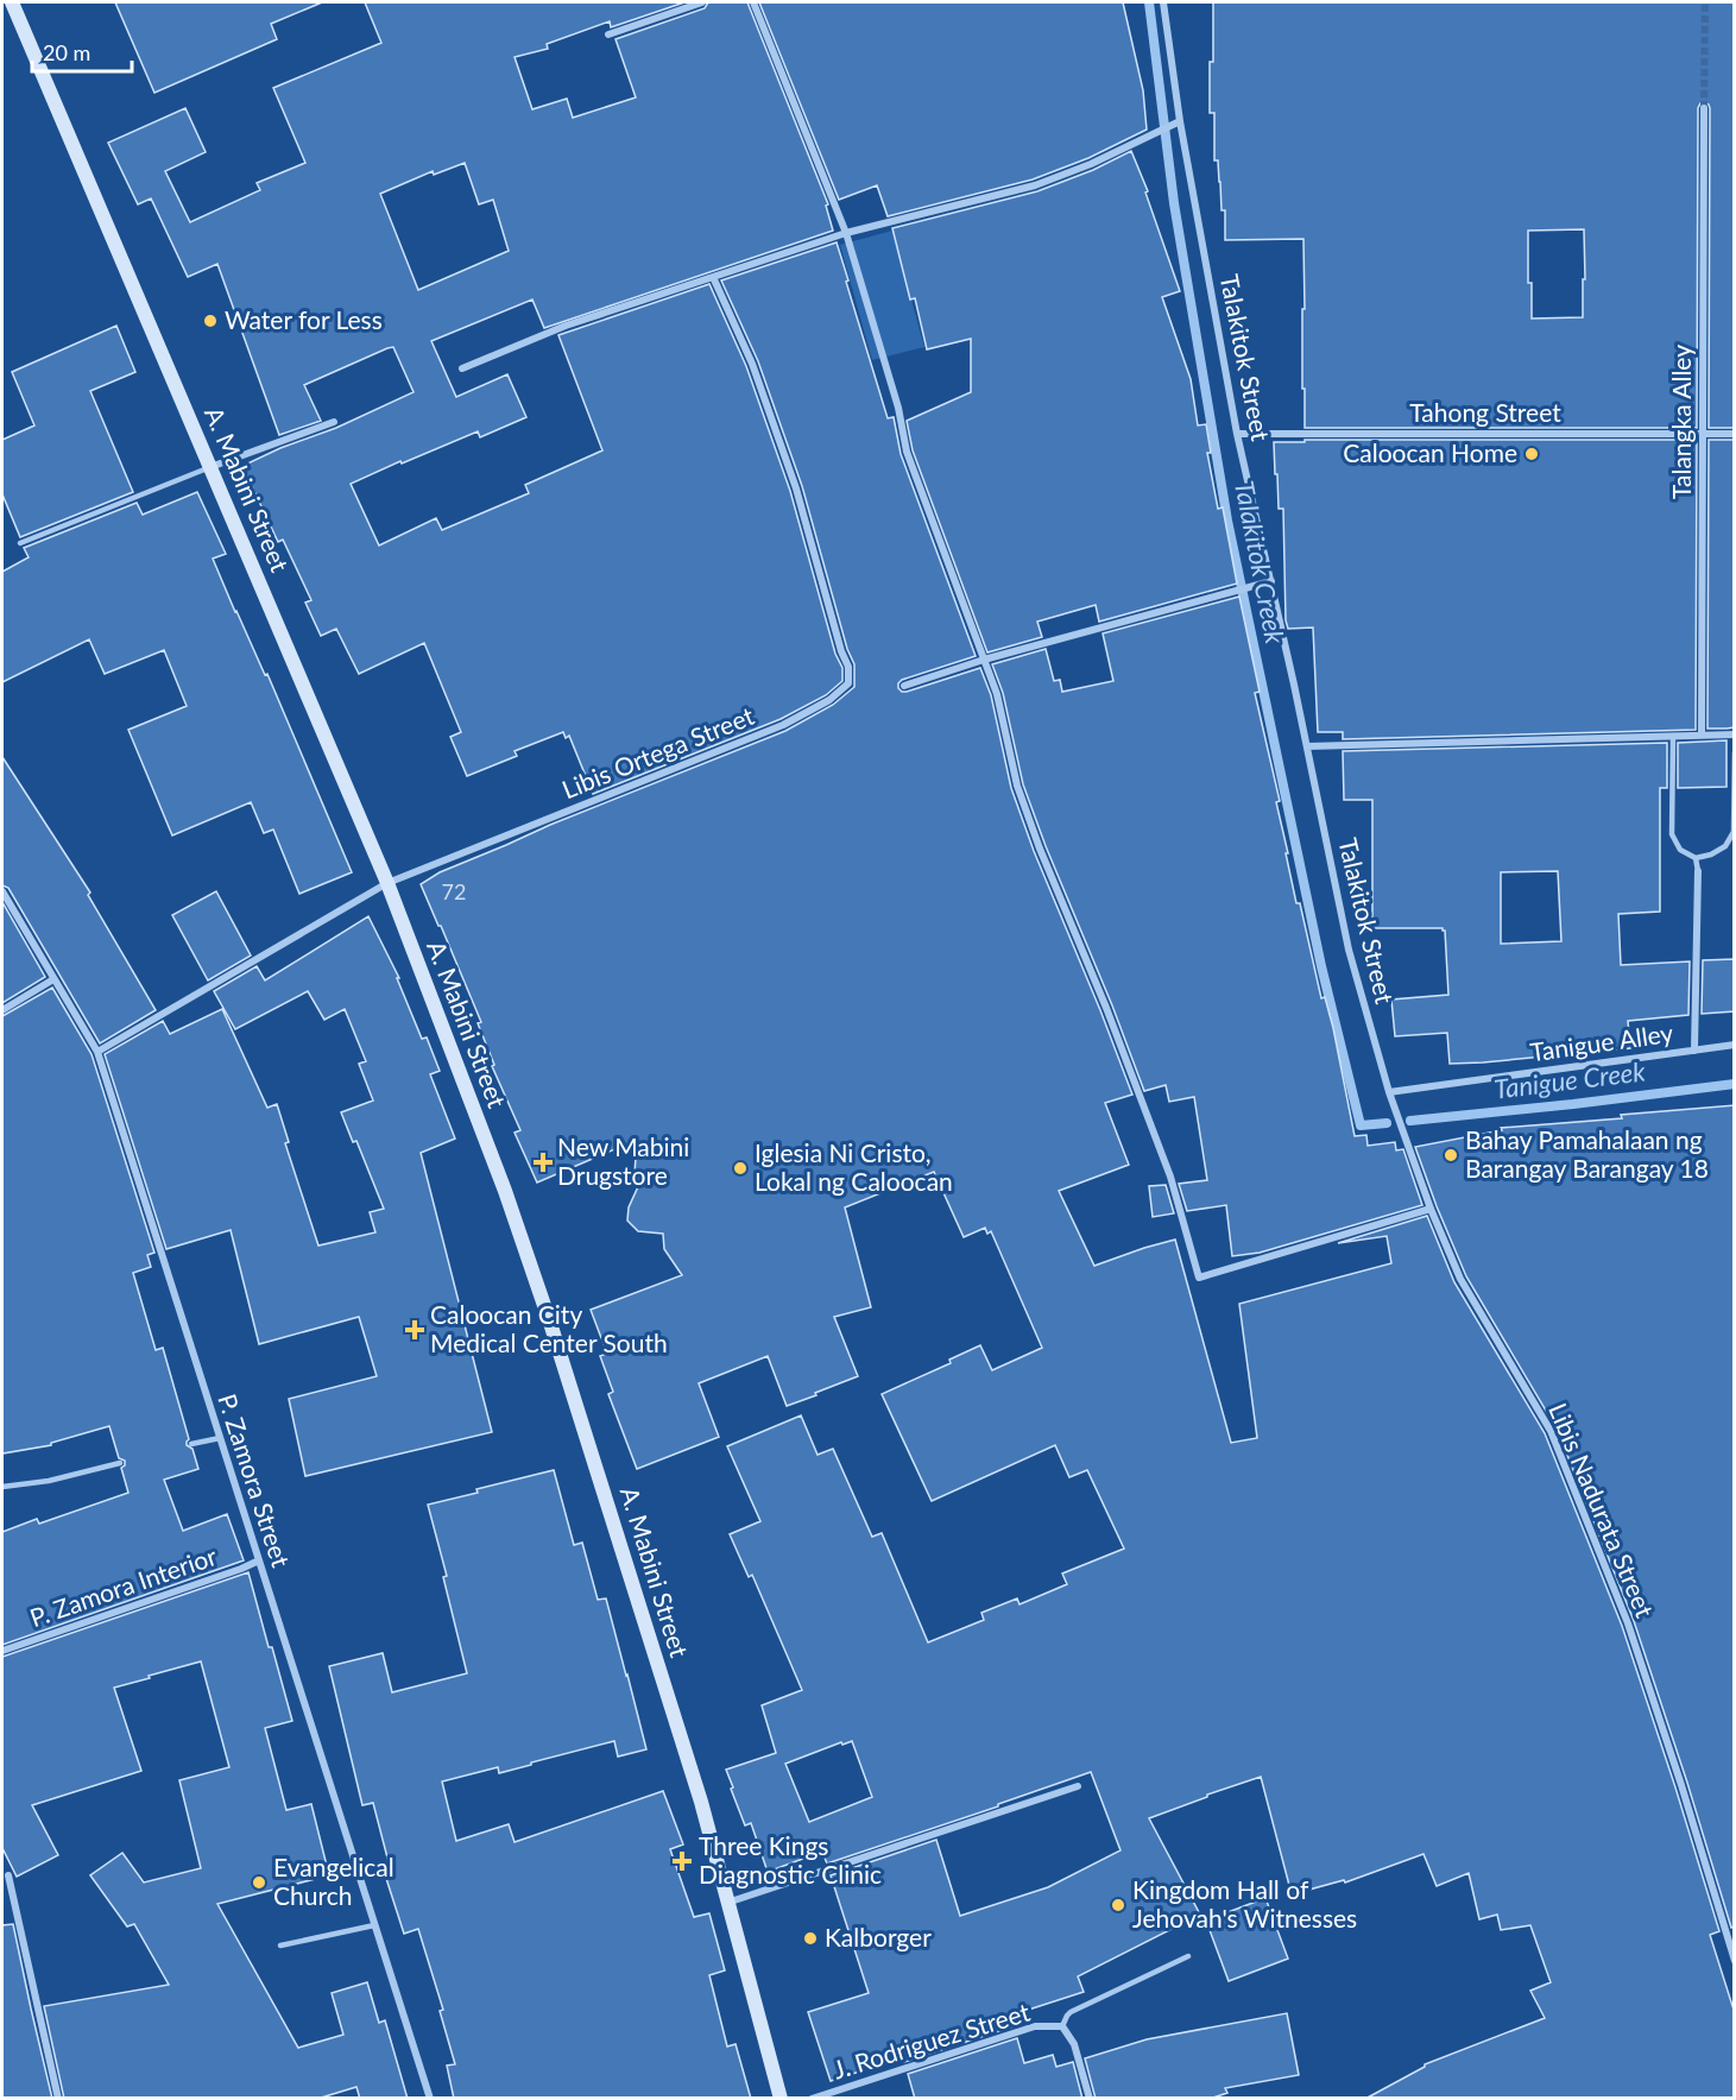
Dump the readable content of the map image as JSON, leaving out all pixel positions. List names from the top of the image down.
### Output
{
  "streets": {
    "main road": ["A. Mabini Street"],
    "street": [
      "Talakitok Street",
      "Tahong Street",
      "Talangka Alley",
      "Libis Ortega Street",
      "Tanigue Alley",
      "P. Zamora Street",
      "Libis Nadurata Street",
      "P. Zamora Interior",
      "J. Rodriguez Street"
    ]
  },
  "crossings": [
    ["Talakitok Street", "Tahong Street"],
    ["Talakitok Street", "Tanigue Alley"],
    ["Talakitok Street", "Libis Nadurata Street"],
    ["Tahong Street", "Talangka Alley"],
    ["A. Mabini Street", "Libis Ortega Street"],
    ["Libis Ortega Street", "P. Zamora Street"],
    ["Tanigue Alley", "Libis Nadurata Street"],
    ["P. Zamora Street", "P. Zamora Interior"]
  ],
  "water": ["Talakitok Creek", "Tanigue Creek"],
  "places": {
    "other": [
      "Water for Less",
      "Caloocan Home",
      "Bahay Pamahalaan ng Barangay Barangay 18",
      "Iglesia Ni Cristo, Lokal ng Caloocan",
      "Evangelical Church",
      "Kingdom Hall of Jehovah's Witnesses",
      "Kalborger"
    ],
    "health": ["New Mabini Drugstore", "Caloocan City Medical Center South", "Three Kings Diagnostic Clinic"]
  },
  "house_numbers": ["72"],
  "scale_bar": "20 m"
}
